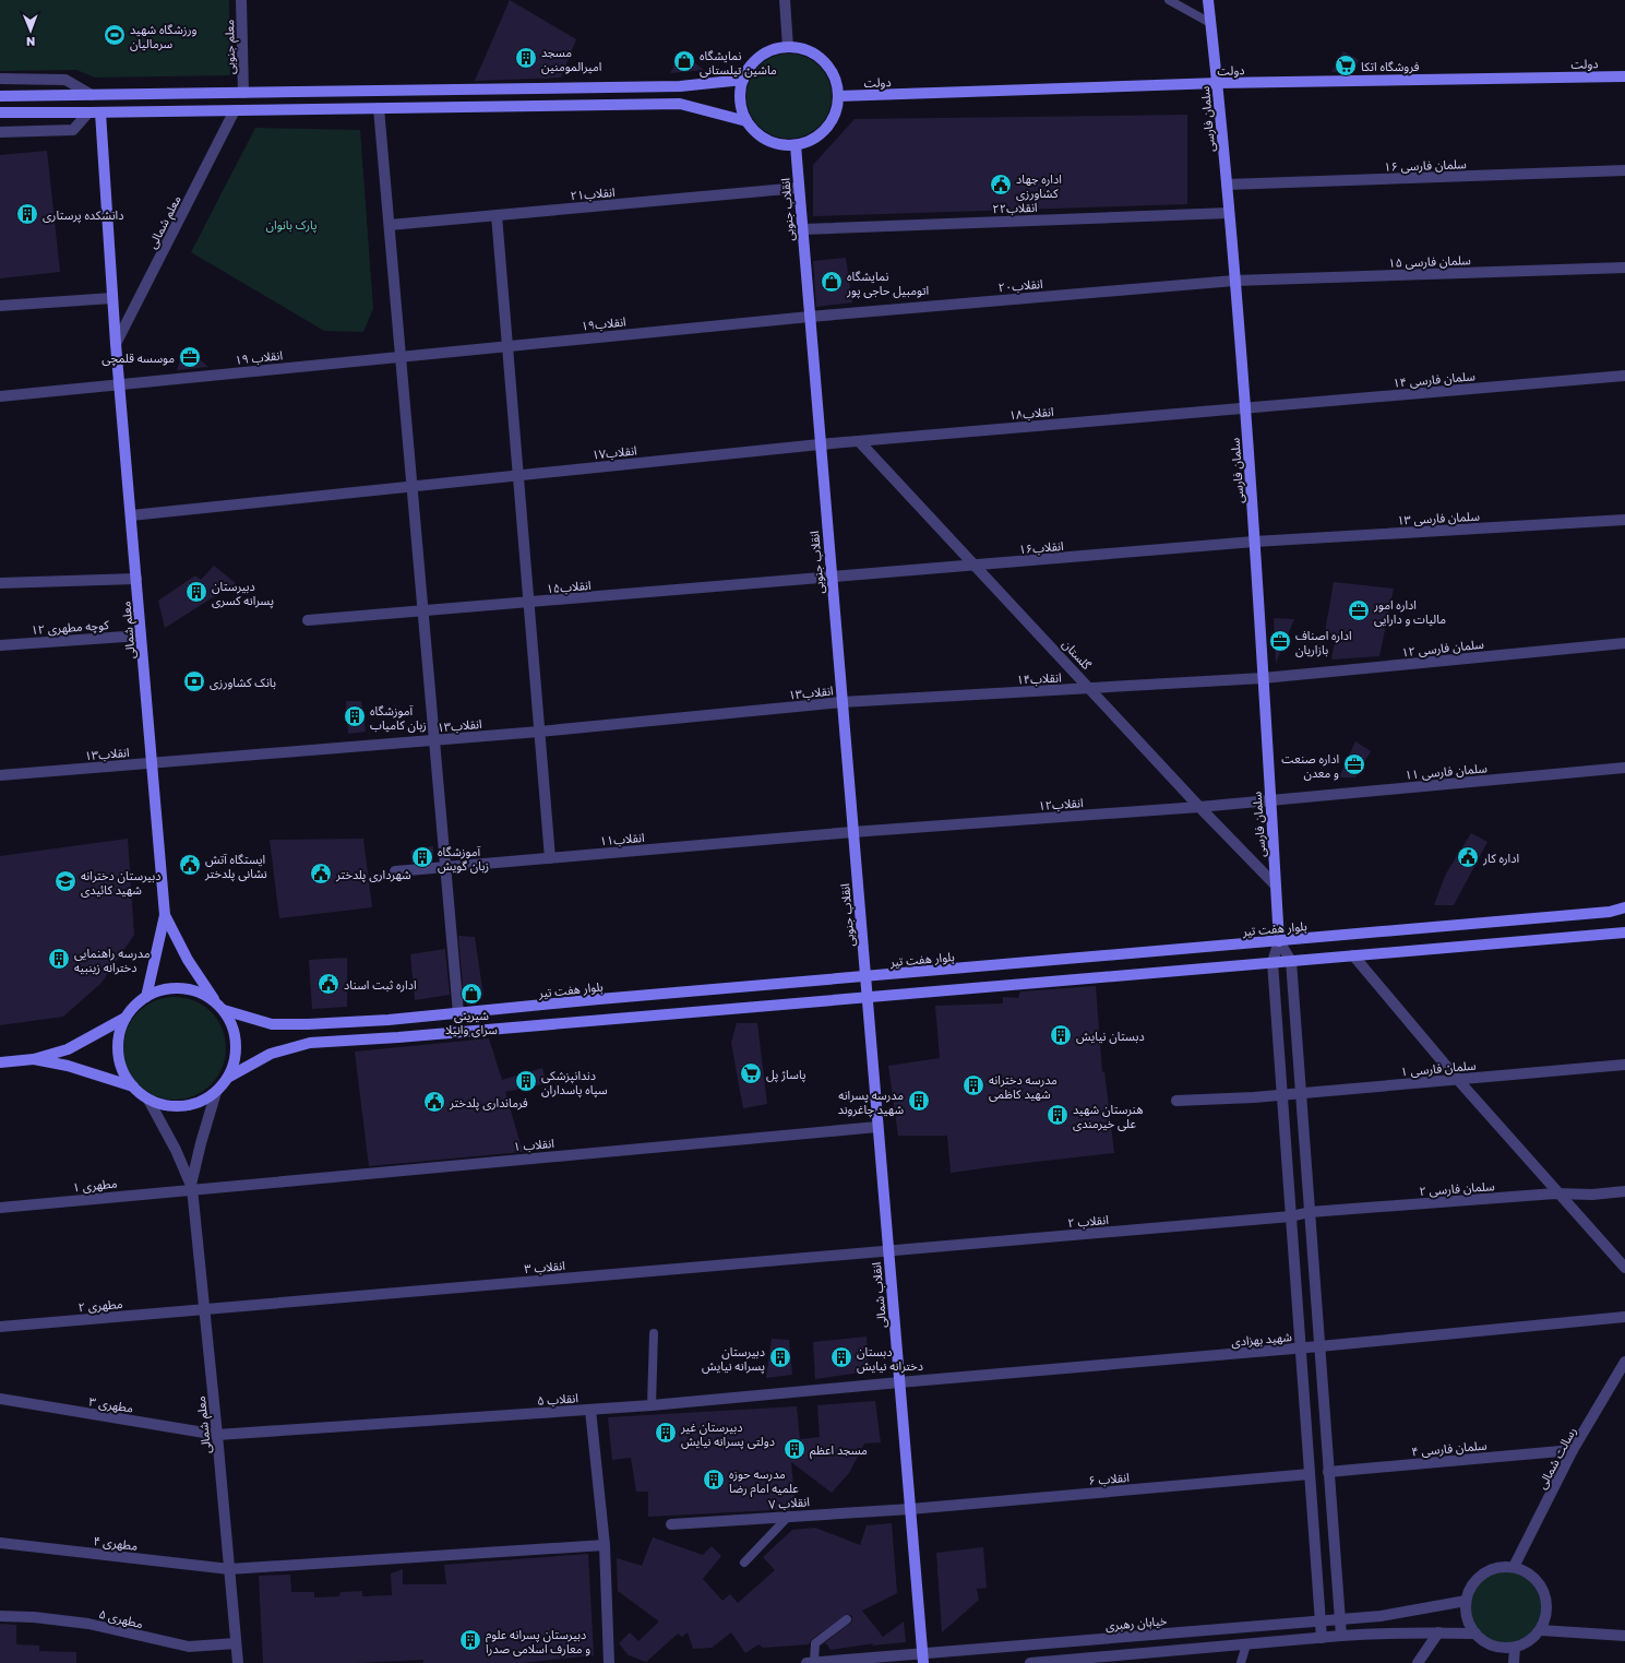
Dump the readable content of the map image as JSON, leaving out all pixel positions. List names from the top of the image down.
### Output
{
  "streets": {
    "main road": [
      "دولت",
      "سلمان فارسی",
      "انقلاب جنوبی",
      "معلم شمالی",
      "بلوار هفت تیر",
      "انقلاب شمالی"
    ],
    "street": [
      "معلم جنوبی",
      "سلمان فارسی ۱۶",
      "انقلاب۲۱",
      "انقلاب۲۲",
      "سلمان فارسی ۱۵",
      "انقلاب۲۰",
      "انقلاب۱۹",
      "انقلاب ۱۹",
      "سلمان فارسی ۱۴",
      "انقلاب۱۸",
      "انقلاب۱۷",
      "سلمان فارسی ۱۳",
      "انقلاب۱۶",
      "انقلاب۱۵",
      "کوچه مطهری ۱۲",
      "سلمان فارسی ۱۲",
      "گلستان",
      "انقلاب۱۴",
      "انقلاب۱۳",
      "سلمان فارسی ۱۱",
      "انقلاب۱۲",
      "انقلاب۱۱",
      "سلمان فارسی ۱",
      "انقلاب ۱",
      "مطهری ۱",
      "سلمان فارسی ۲",
      "انقلاب ۲",
      "انقلاب ۳",
      "مطهری ۲",
      "شهید بهزادی",
      "انقلاب ۵",
      "مطهری ۳",
      "سلمان فارسی ۴",
      "رسالت شمالی",
      "انقلاب ۶",
      "انقلاب ۷",
      "مطهری ۴",
      "مطهری ۵",
      "خیابان رهبری"
    ]
  },
  "crossings": [
    ["دولت", "سلمان فارسی"],
    ["دولت", "انقلاب جنوبی"],
    ["سلمان فارسی", "سلمان فارسی ۱۶"],
    ["سلمان فارسی", "انقلاب۲۲"],
    ["سلمان فارسی", "سلمان فارسی ۱۵"],
    ["سلمان فارسی", "انقلاب۲۰"],
    ["سلمان فارسی", "سلمان فارسی ۱۴"],
    ["سلمان فارسی", "انقلاب۱۸"],
    ["سلمان فارسی", "سلمان فارسی ۱۳"],
    ["سلمان فارسی", "انقلاب۱۶"],
    ["سلمان فارسی", "سلمان فارسی ۱۲"],
    ["سلمان فارسی", "گلستان"],
    ["سلمان فارسی", "انقلاب۱۴"],
    ["سلمان فارسی", "سلمان فارسی ۱۱"],
    ["سلمان فارسی", "انقلاب۱۲"],
    ["سلمان فارسی", "بلوار هفت تیر"],
    ["انقلاب۲۱", "انقلاب جنوبی"],
    ["انقلاب۲۲", "انقلاب جنوبی"],
    ["انقلاب جنوبی", "انقلاب۲۰"],
    ["انقلاب جنوبی", "انقلاب۱۹"],
    ["انقلاب جنوبی", "انقلاب۱۸"],
    ["انقلاب جنوبی", "انقلاب۱۷"],
    ["انقلاب جنوبی", "انقلاب۱۶"],
    ["انقلاب جنوبی", "انقلاب۱۵"],
    ["انقلاب جنوبی", "انقلاب۱۴"],
    ["انقلاب جنوبی", "انقلاب۱۳"],
    ["انقلاب جنوبی", "انقلاب۱۲"],
    ["انقلاب جنوبی", "انقلاب۱۱"],
    ["انقلاب جنوبی", "بلوار هفت تیر"],
    ["انقلاب جنوبی", "انقلاب شمالی"],
    ["معلم شمالی", "انقلاب ۱۹"],
    ["معلم شمالی", "انقلاب۱۷"],
    ["معلم شمالی", "کوچه مطهری ۱۲"],
    ["معلم شمالی", "انقلاب۱۳"],
    ["معلم شمالی", "انقلاب ۱"],
    ["معلم شمالی", "مطهری ۱"],
    ["معلم شمالی", "انقلاب ۳"],
    ["معلم شمالی", "مطهری ۲"],
    ["معلم شمالی", "انقلاب ۵"],
    ["معلم شمالی", "مطهری ۳"],
    ["معلم شمالی", "مطهری ۴"],
    ["معلم شمالی", "مطهری ۵"],
    ["سلمان فارسی ۱۵", "انقلاب۲۰"],
    ["انقلاب۲۰", "انقلاب۱۹"],
    ["انقلاب۱۹", "انقلاب ۱۹"],
    ["سلمان فارسی ۱۴", "انقلاب۱۸"],
    ["انقلاب۱۸", "انقلاب۱۷"],
    ["انقلاب۱۸", "گلستان"],
    ["سلمان فارسی ۱۳", "انقلاب۱۶"],
    ["انقلاب۱۶", "انقلاب۱۵"],
    ["انقلاب۱۶", "گلستان"],
    ["سلمان فارسی ۱۲", "انقلاب۱۴"],
    ["گلستان", "انقلاب۱۴"],
    ["گلستان", "انقلاب۱۲"],
    ["انقلاب۱۴", "انقلاب۱۳"],
    ["سلمان فارسی ۱۱", "انقلاب۱۲"],
    ["انقلاب۱۲", "انقلاب۱۱"],
    ["بلوار هفت تیر", "انقلاب شمالی"],
    ["انقلاب ۱", "مطهری ۱"],
    ["انقلاب ۱", "انقلاب شمالی"],
    ["سلمان فارسی ۲", "انقلاب ۲"],
    ["انقلاب ۲", "انقلاب ۳"],
    ["انقلاب ۲", "انقلاب شمالی"],
    ["انقلاب ۳", "انقلاب شمالی"],
    ["انقلاب ۳", "مطهری ۲"],
    ["انقلاب شمالی", "شهید بهزادی"],
    ["انقلاب شمالی", "انقلاب ۵"],
    ["انقلاب شمالی", "انقلاب ۶"],
    ["انقلاب شمالی", "انقلاب ۷"],
    ["انقلاب شمالی", "خیابان رهبری"],
    ["شهید بهزادی", "انقلاب ۵"],
    ["انقلاب ۵", "مطهری ۳"],
    ["سلمان فارسی ۴", "رسالت شمالی"],
    ["رسالت شمالی", "خیابان رهبری"],
    ["انقلاب ۶", "انقلاب ۷"]
  ],
  "parks": ["پارک بانوان"],
  "places": {
    "sports": ["ورزشگاه شهید سرمالیان"],
    "building": [
      "مسجد امیرالمومنین",
      "دانشکده پرستاری",
      "دبیرستان پسرانه کسری",
      "آموزشگاه زبان کامیاب",
      "آموزشگاه زبان گویش",
      "مدرسه راهنمایی دخترانه زینبیه",
      "دبستان نیایش",
      "دندانپزشکی سپاه پاسداران",
      "مدرسه دخترانه شهید کاظمی",
      "مدرسه پسرانه شهید چاغروند",
      "هنرستان شهید علی خیرمندی",
      "دبیرستان پسرانه نیایش",
      "دبستان دخترانه نیایش",
      "دبیرستان غیر دولتی پسرانه نیایش",
      "مسجد اعظم",
      "مدرسه حوزه علمیه امام رضا",
      "دبیرستان پسرانه علوم و معارف اسلامی صدرا"
    ],
    "shop": ["نمایشگاه ماشین تیلستانی", "نمایشگاه اتومبیل حاجی پور", "شیرینی سرای وانیلا"],
    "supermarket": ["فروشگاه اتکا", "پاساژ پل"],
    "public building": [
      "اداره جهاد کشاورزی",
      "اداره کار",
      "ایستگاه آتش نشانی پلدختر",
      "شهرداری پلدختر",
      "اداره ثبت اسناد",
      "فرمانداری پلدختر"
    ],
    "office": [
      "موسسه قلمچی",
      "اداره امور مالیات و دارایی",
      "اداره اصناف بازاریان",
      "اداره صنعت و معدن"
    ],
    "bank": ["بانک کشاورزی"],
    "school or university": ["دبیرستان دخترانه شهید کائیدی"]
  },
  "north": "bottom"
}
